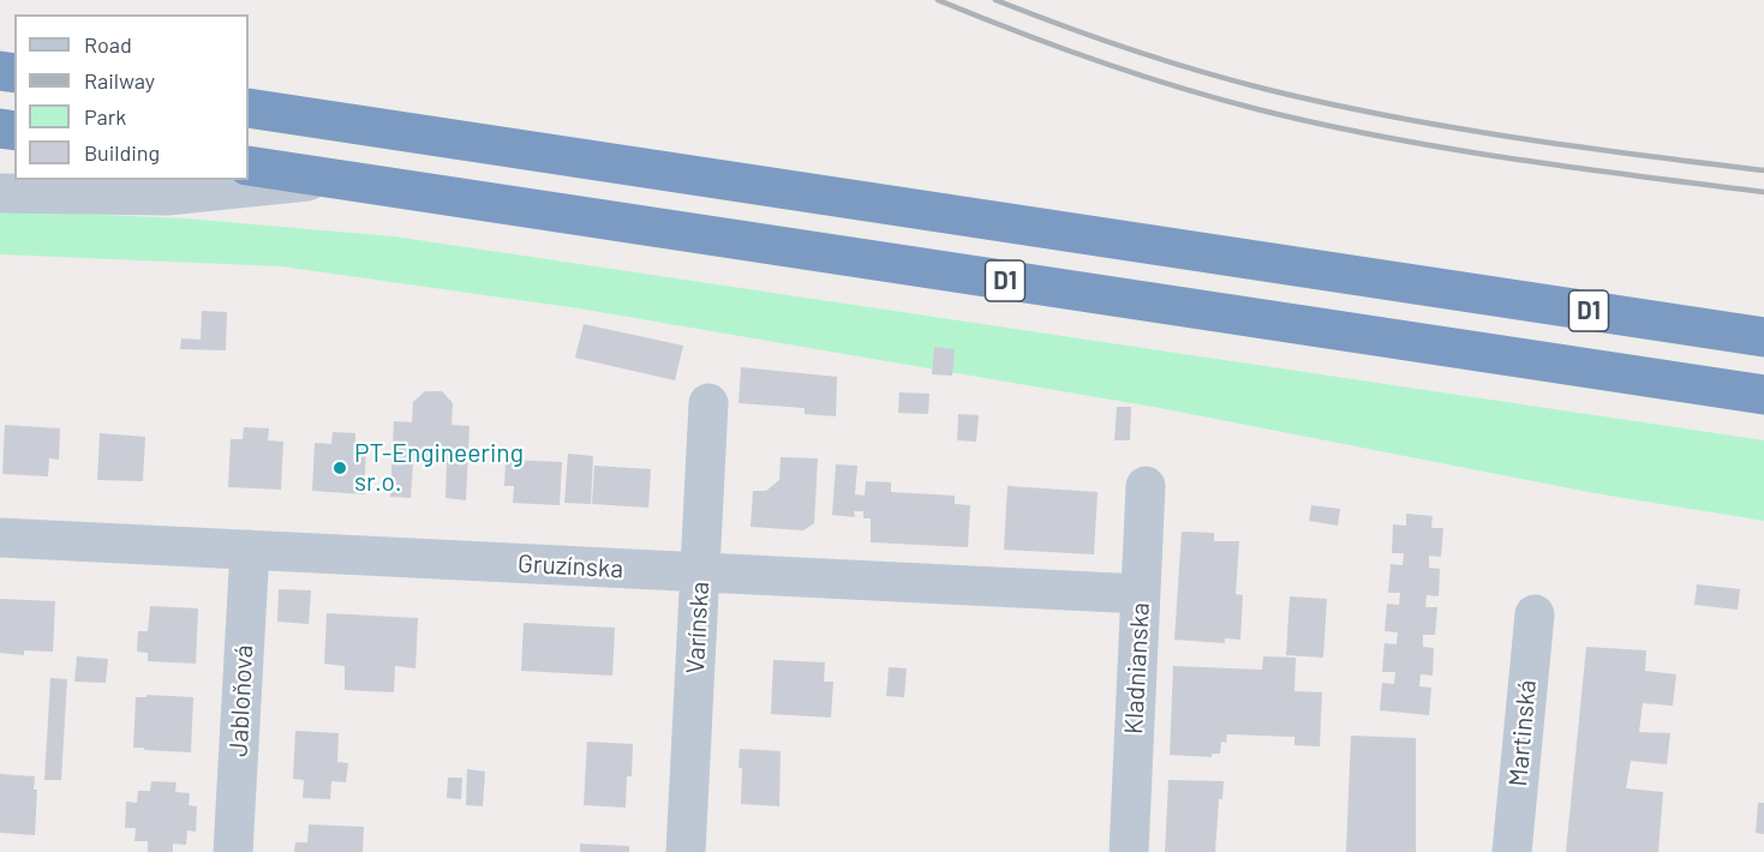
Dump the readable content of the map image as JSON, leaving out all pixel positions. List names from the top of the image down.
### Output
{
  "streets": {
    "highway": ["D1"],
    "street": [
      "Gruzínska",
      "Varínska",
      "Kladnianska",
      "Jabloňová",
      "Martinská"
    ]
  },
  "crossings": [
    ["Gruzínska", "Varínska"],
    ["Gruzínska", "Kladnianska"],
    ["Gruzínska", "Jabloňová"]
  ],
  "places": ["PT-Engineering sr.o."],
  "legend": [
    "Road",
    "Railway",
    "Park",
    "Building"
  ]
}
